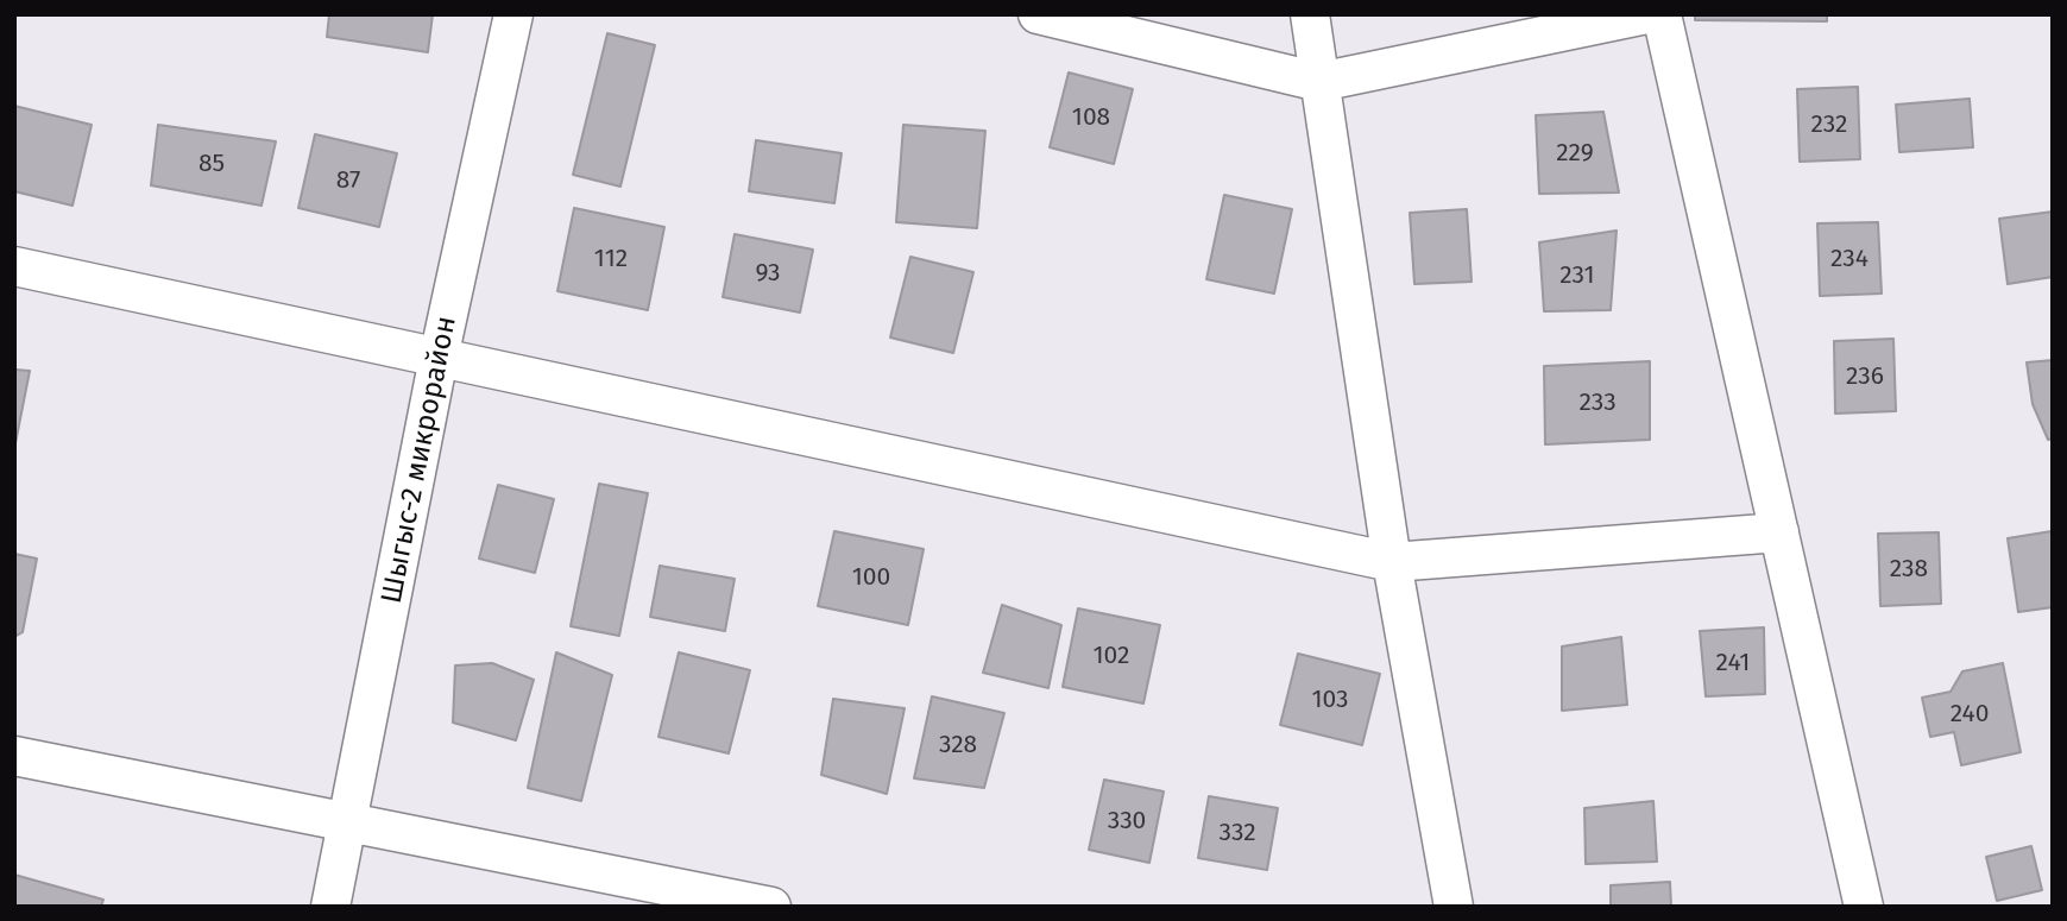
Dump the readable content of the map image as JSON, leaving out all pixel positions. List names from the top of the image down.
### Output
{
  "streets": {
    "street": ["Шыгыс-2 микрорайон"]
  },
  "house_numbers": [
    "108",
    "232",
    "229",
    "85",
    "87",
    "112",
    "234",
    "93",
    "231",
    "236",
    "233",
    "238",
    "100",
    "102",
    "241",
    "103",
    "240",
    "328",
    "330",
    "332"
  ]
}
